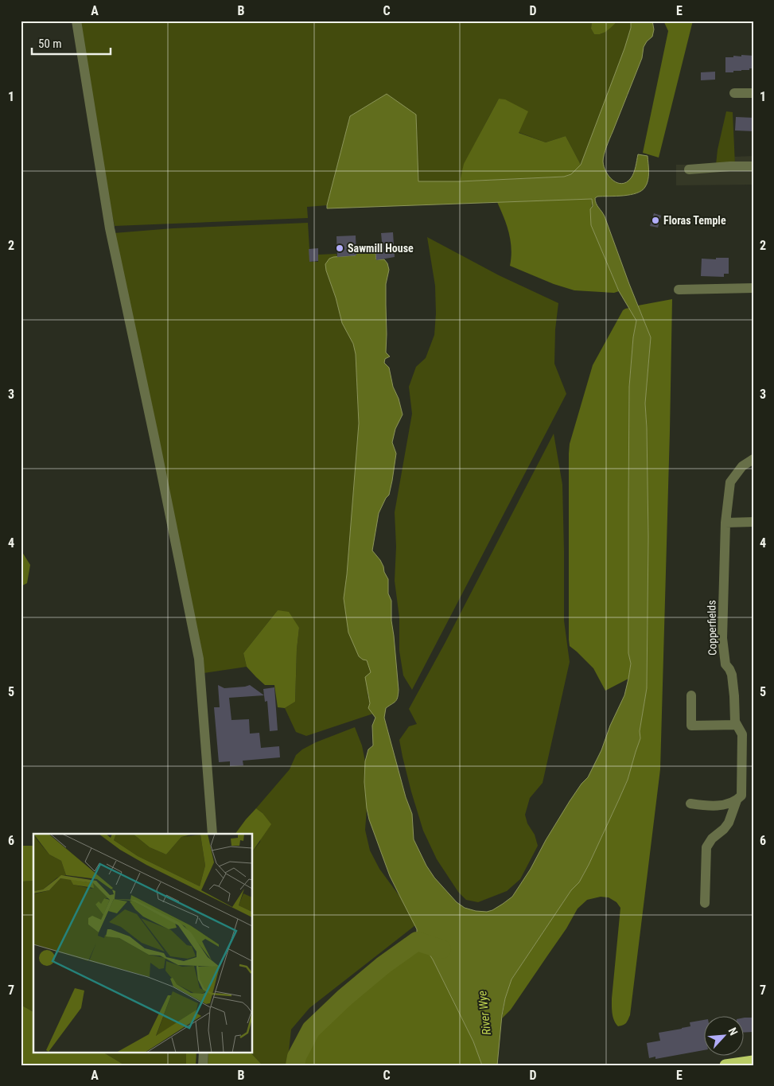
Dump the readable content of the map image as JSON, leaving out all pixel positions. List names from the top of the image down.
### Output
{
  "streets": {
    "street": ["Copperfields"]
  },
  "water": ["River Wye"],
  "places": ["Floras Temple", "Sawmill House"],
  "scale_bar": "50 m",
  "north": "top right",
  "grid": {
    "columns": [
      "A",
      "B",
      "C",
      "D",
      "E"
    ],
    "rows": [
      "1",
      "2",
      "3",
      "4",
      "5",
      "6",
      "7"
    ]
  }
}
